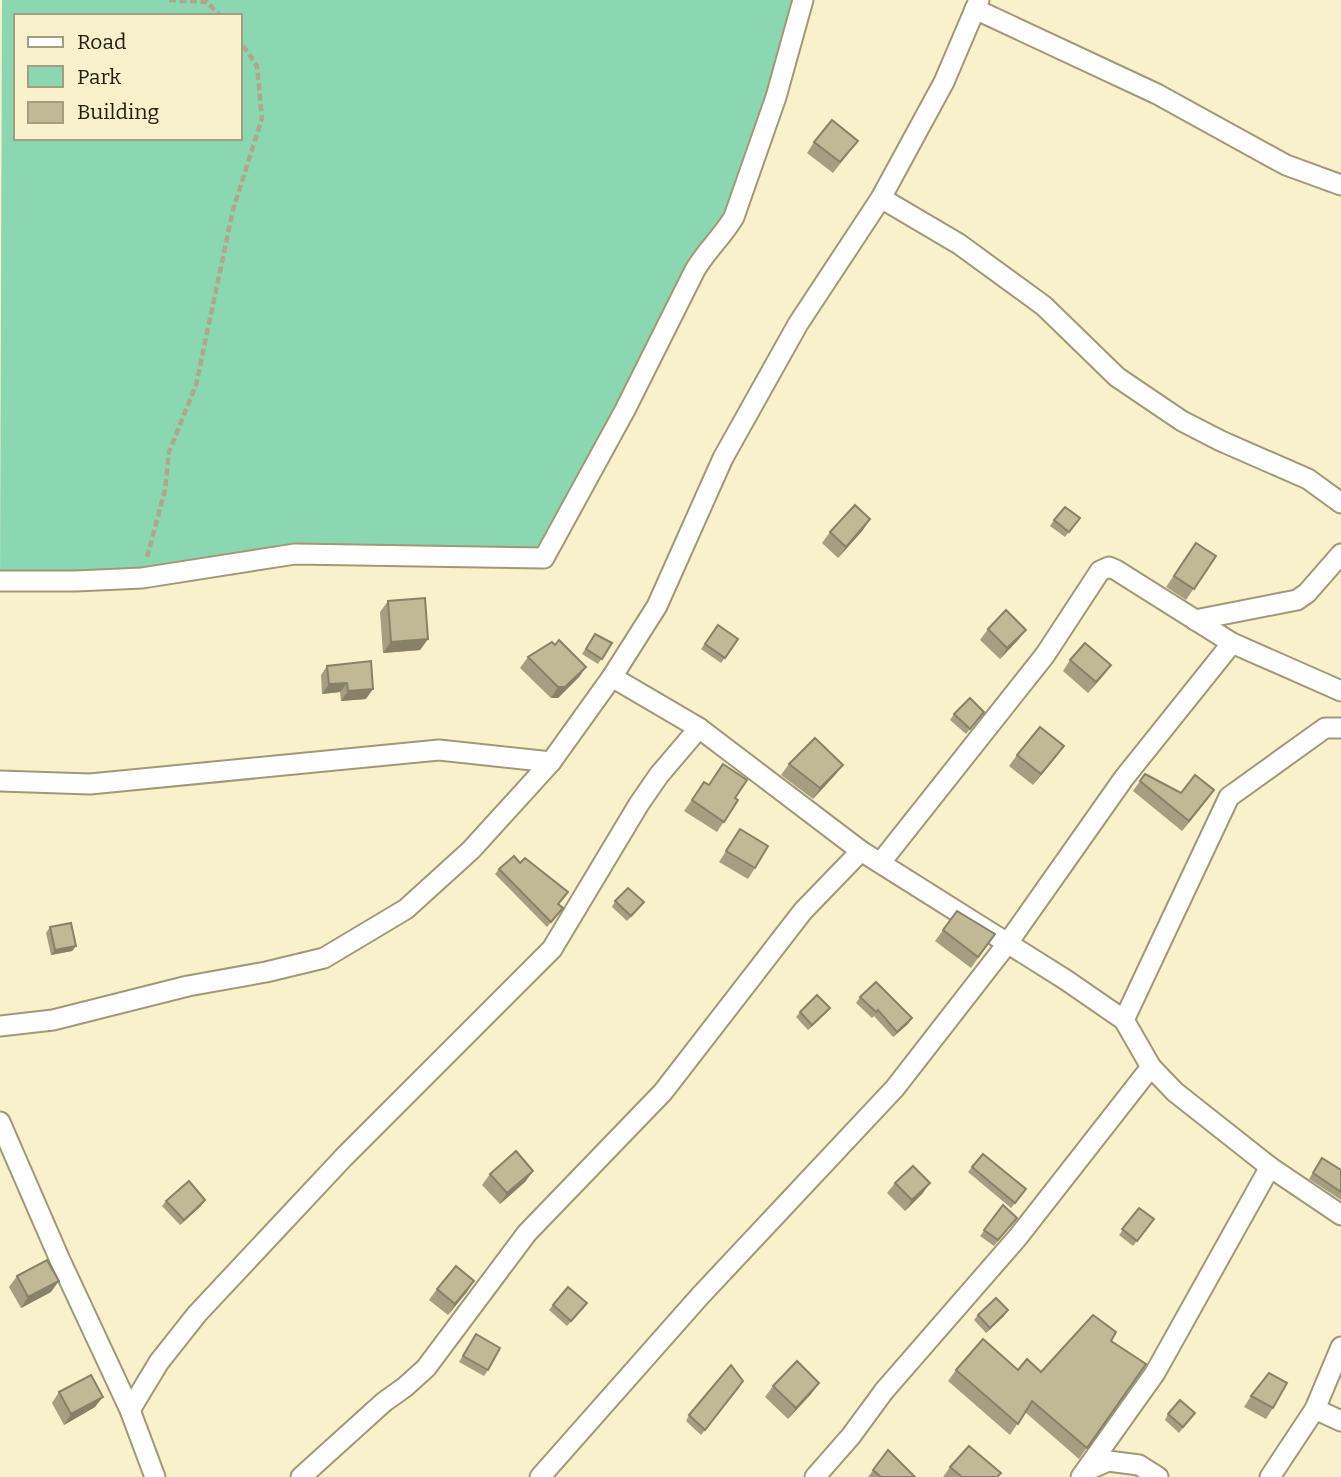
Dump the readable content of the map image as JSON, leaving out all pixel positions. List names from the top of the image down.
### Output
{
  "legend": ["Road", "Park", "Building"]
}
